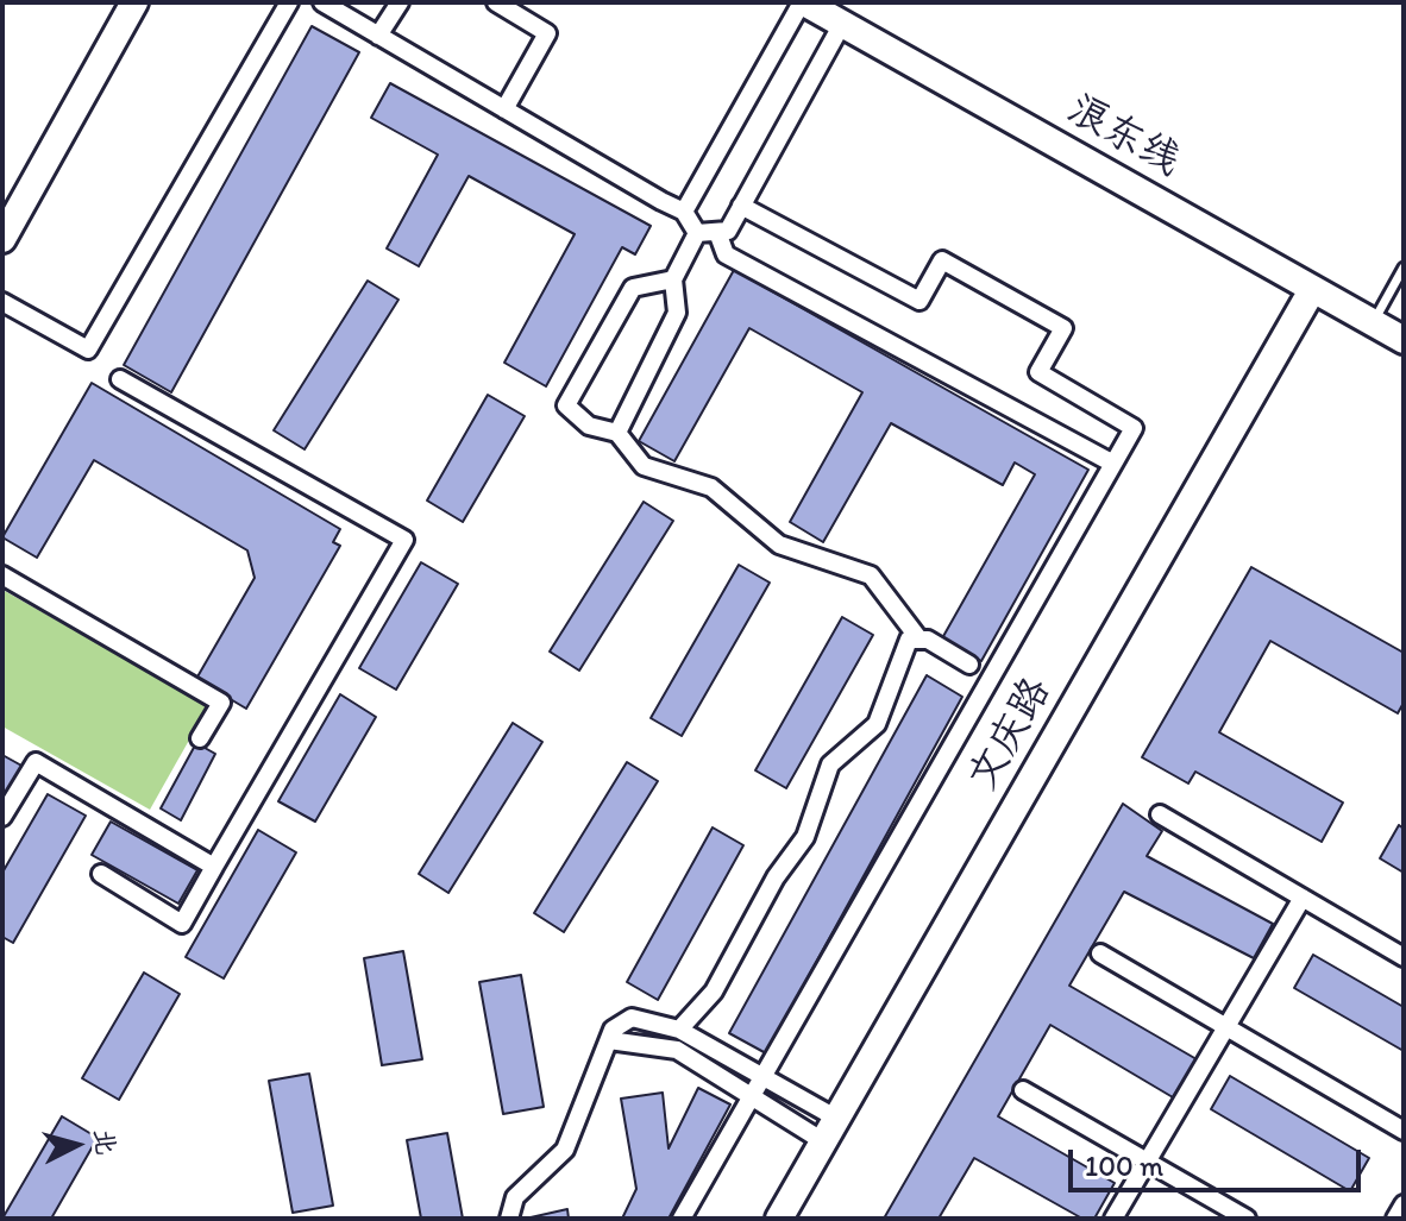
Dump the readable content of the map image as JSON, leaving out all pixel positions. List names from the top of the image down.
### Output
{
  "streets": {
    "street": ["浪东线", "文庆路"]
  },
  "crossings": [
    ["浪东线", "文庆路"]
  ],
  "scale_bar": "100 m",
  "north": "right"
}
